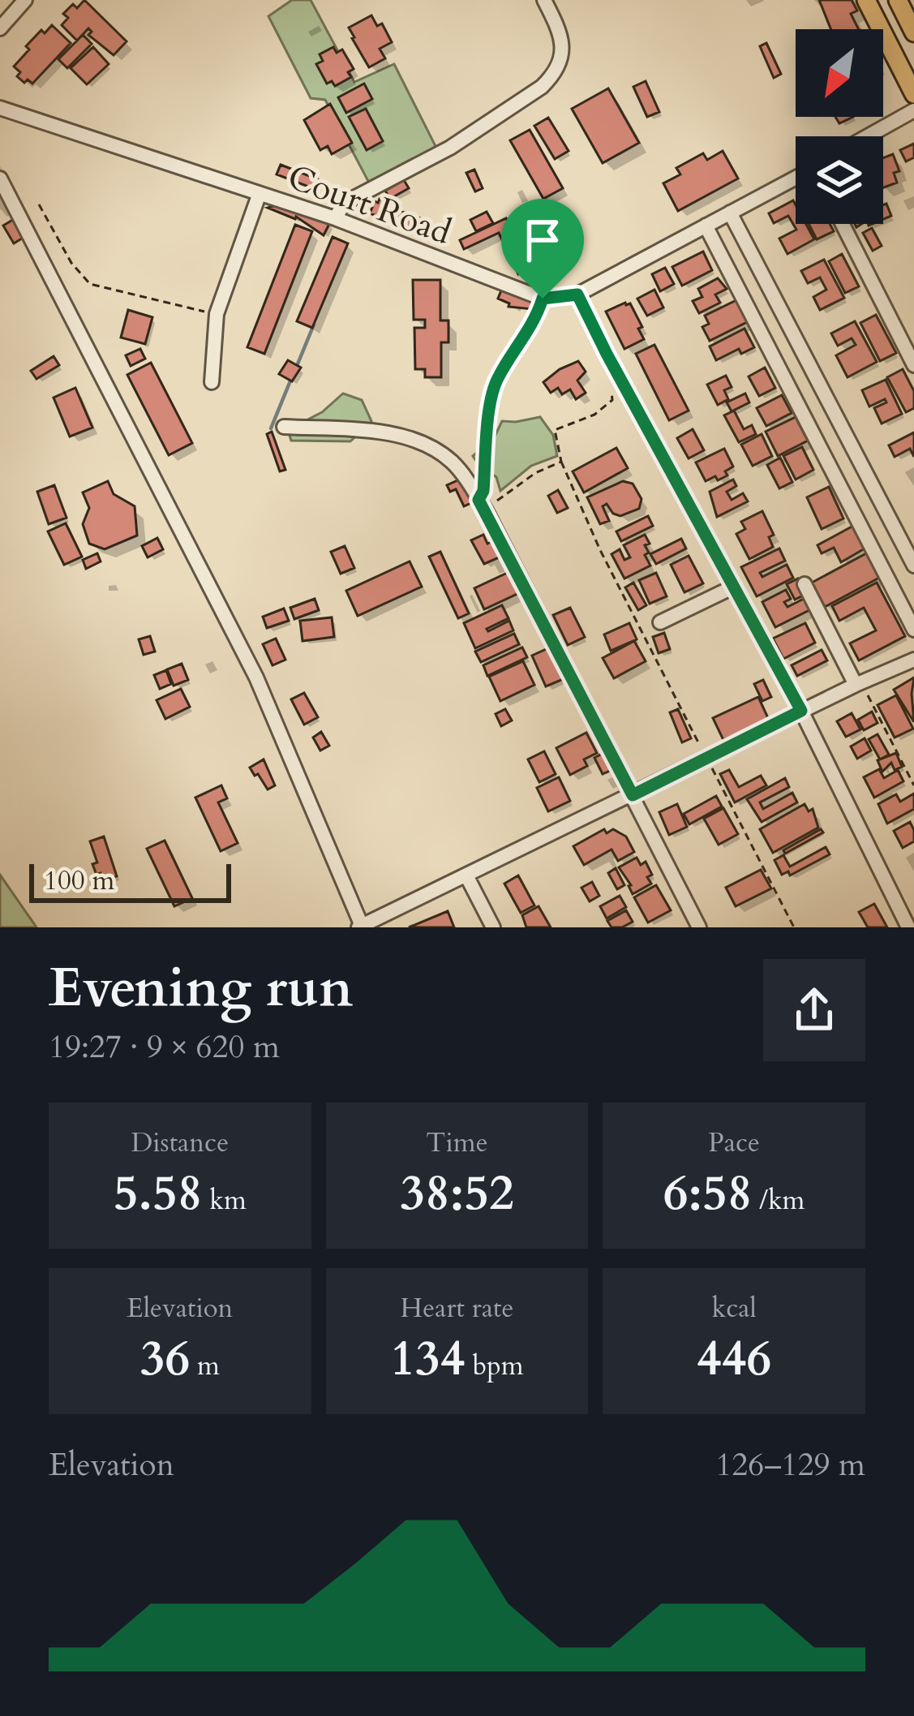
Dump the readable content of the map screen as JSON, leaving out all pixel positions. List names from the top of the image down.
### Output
{
  "streets": {
    "street": ["Court Road"]
  },
  "scale_bar": "100 m",
  "north": "bottom left",
  "page": {
    "scale": "100 m",
    "heading": ["Evening run", "19:27 · 9 × 620 m"],
    "stats": [
      ["Distance", "5.58 km"],
      ["Time", "38:52"],
      ["Pace", "6:58 /km"],
      ["Elevation", "36 m"],
      ["Heart rate", "134 bpm"],
      ["kcal", "446"]
    ],
    "chart": ["Elevation", "126–129 m"]
  }
}
